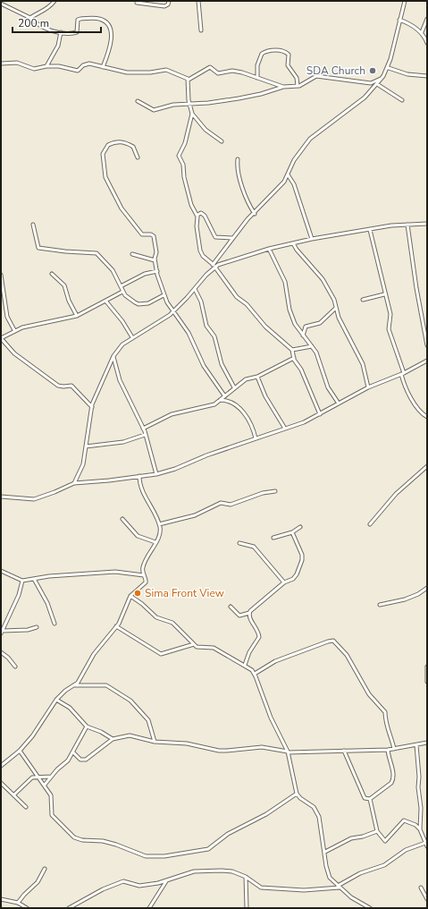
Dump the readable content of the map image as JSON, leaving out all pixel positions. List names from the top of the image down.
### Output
{
  "places": ["SDA Church", "Sima Front View"],
  "scale_bar": "200 m"
}
